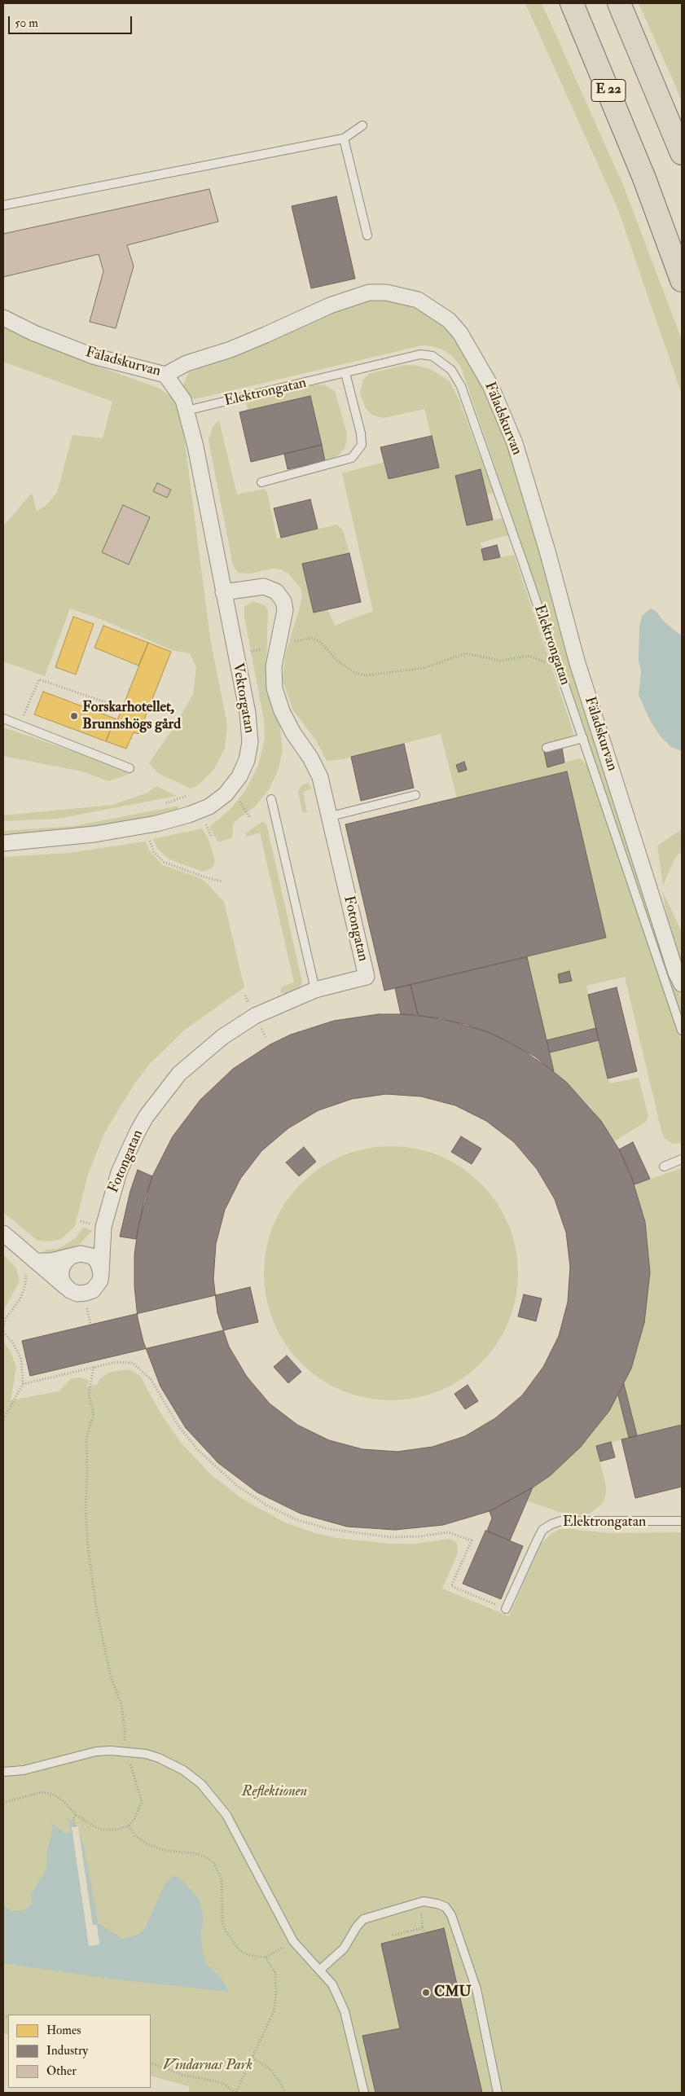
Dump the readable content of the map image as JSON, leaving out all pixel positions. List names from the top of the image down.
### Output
{
  "streets": {
    "highway": ["E 22"],
    "street": ["Fäladskurvan", "Vektorgatan", "Fotongatan"],
    "lane": ["Elektrongatan"]
  },
  "crossings": [
    ["Fäladskurvan", "Vektorgatan"],
    ["Elektrongatan", "Vektorgatan"],
    ["Vektorgatan", "Fotongatan"]
  ],
  "parks": ["Reflektionen", "Vindarnas Park"],
  "places": ["Forskarhotellet, Brunnshögs gård", "CMU"],
  "legend": ["Homes", "Industry", "Other"],
  "scale_bar": "50 m"
}
